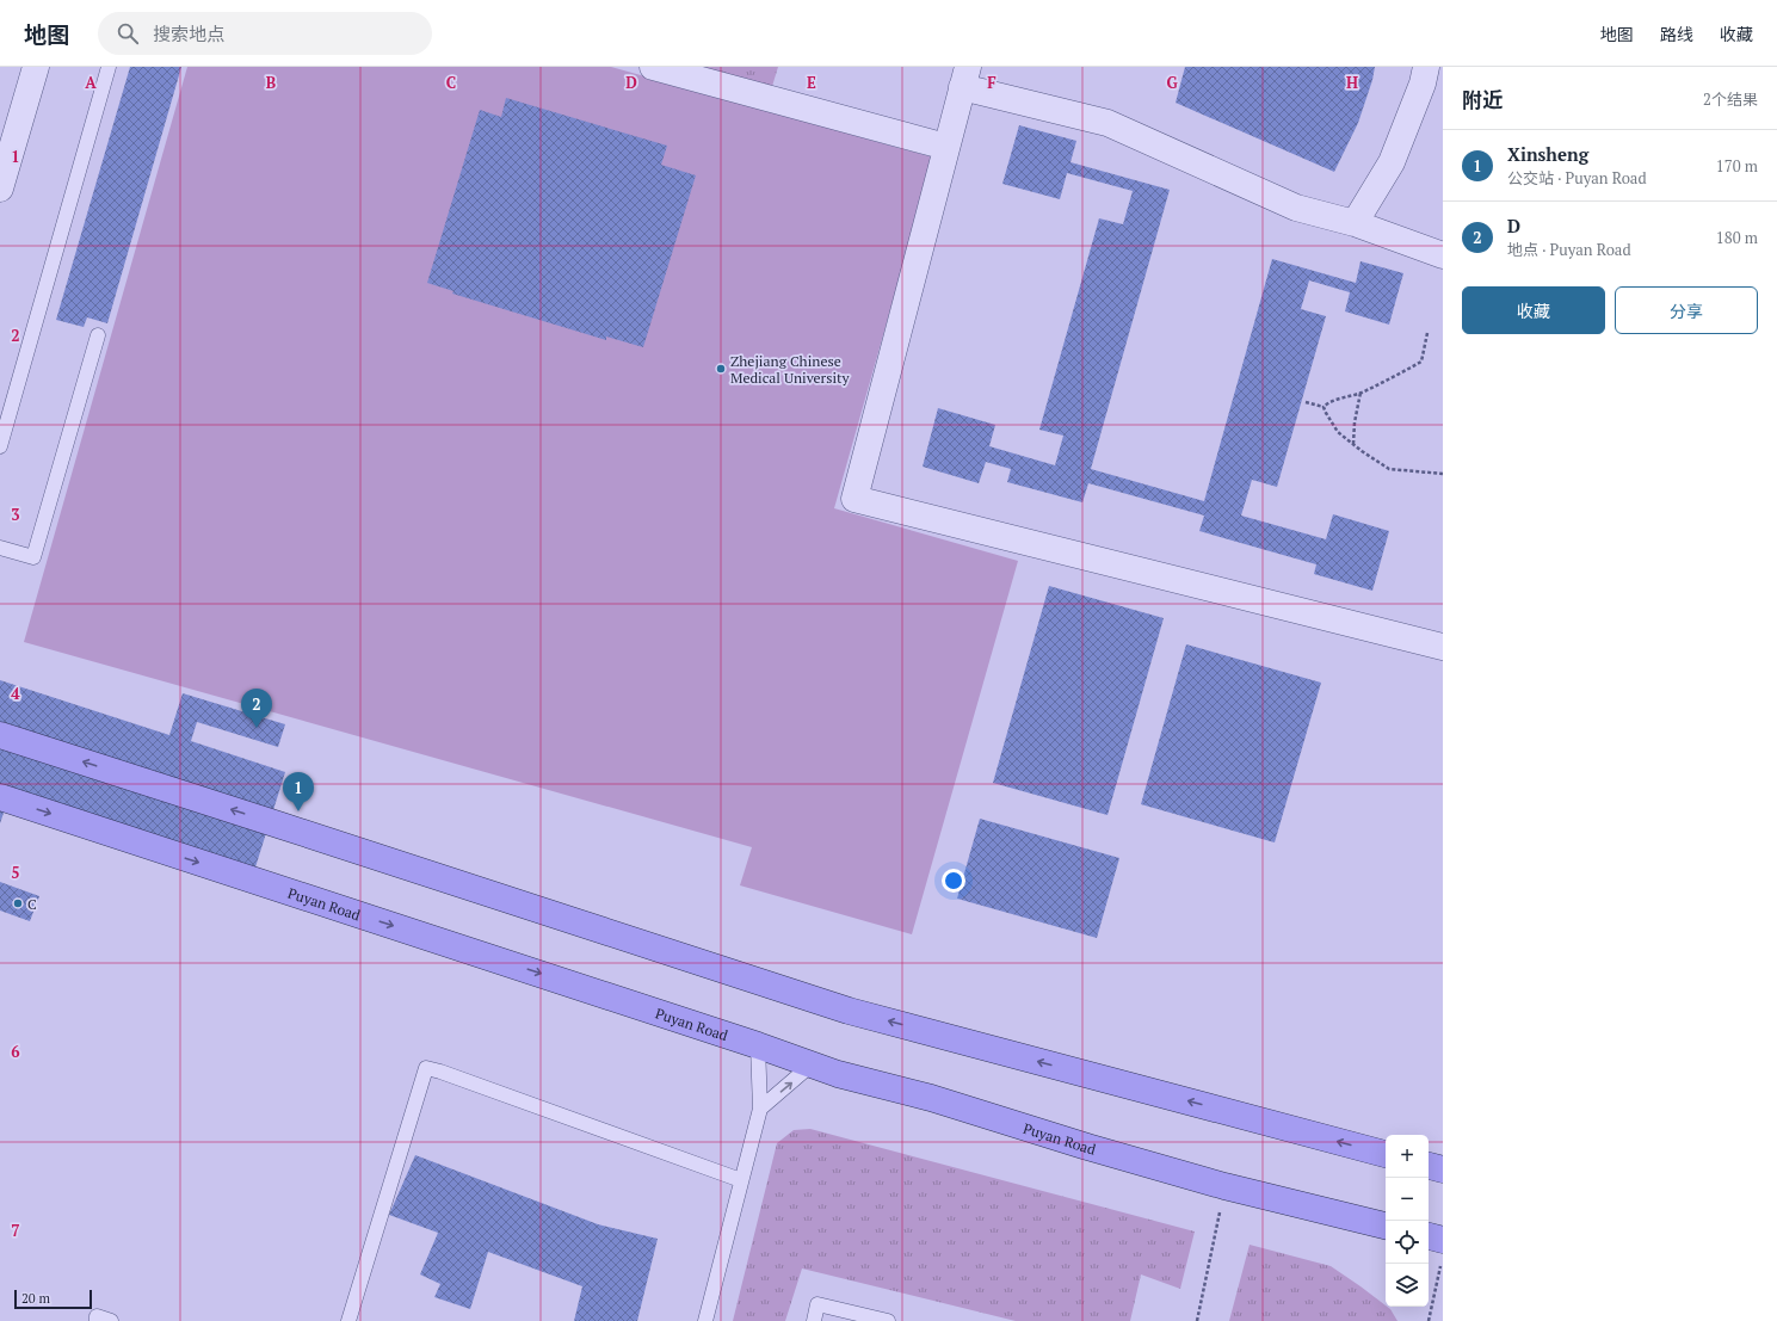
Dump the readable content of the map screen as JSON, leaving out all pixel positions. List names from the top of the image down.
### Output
{
  "streets": {
    "main road": ["Puyan Road"]
  },
  "places": ["Zhejiang Chinese Medical University", "C"],
  "scale_bar": "20 m",
  "page": {
    "header": "地图",
    "search": "搜索地点",
    "nav": ["地图", "路线", "收藏"],
    "heading": ["附近", "2个结果"],
    "list": [
      {
        "mark": "1",
        "name": "Xinsheng",
        "note": "公交站 · Puyan Road",
        "value": "170 m"
      },
      {
        "mark": "2",
        "name": "D",
        "note": "地点 · Puyan Road",
        "value": "180 m"
      }
    ],
    "buttons": ["收藏", "分享"],
    "pins": ["2", "1"],
    "map_buttons": ["+", "−"],
    "scale": "20 m"
  },
  "grid": {
    "columns": [
      "A",
      "B",
      "C",
      "D",
      "E",
      "F",
      "G",
      "H"
    ],
    "rows": [
      "1",
      "2",
      "3",
      "4",
      "5",
      "6",
      "7"
    ]
  }
}
